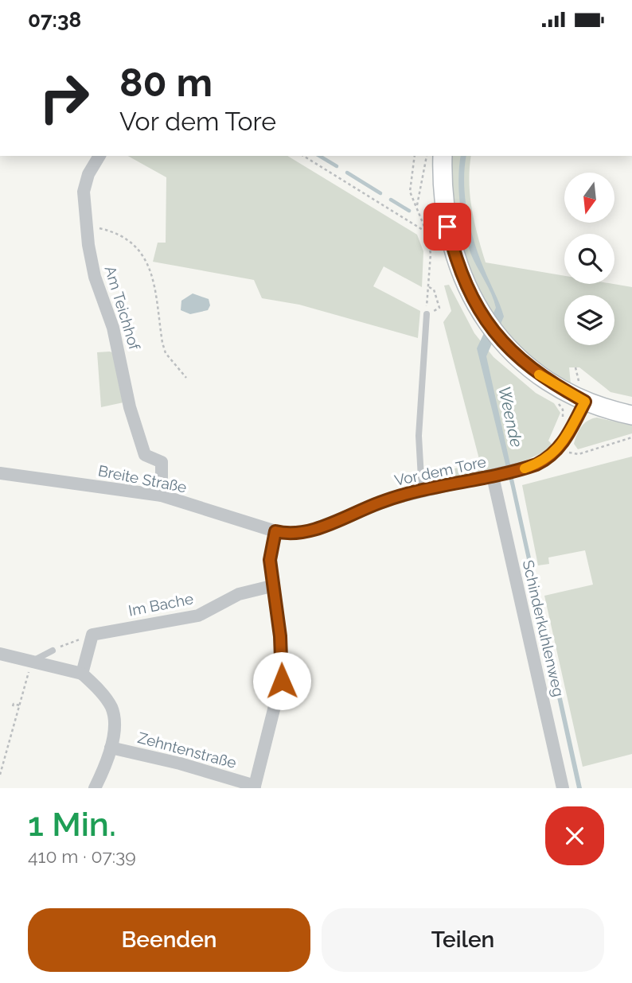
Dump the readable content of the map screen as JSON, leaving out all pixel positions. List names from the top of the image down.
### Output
{
  "streets": {
    "street": [
      "Am Teichhof",
      "Vor dem Tore",
      "Breite Straße",
      "Im Bache",
      "Schinderkuhlenweg",
      "Zehntenstraße"
    ]
  },
  "crossings": [
    ["Am Teichhof", "Breite Straße"],
    ["Vor dem Tore", "Breite Straße"],
    ["Vor dem Tore", "Schinderkuhlenweg"]
  ],
  "water": ["Weende"],
  "north": "bottom",
  "page": {
    "status": "07:38",
    "turn": ["80 m", "Vor dem Tore"],
    "heading": ["1 Min.", "410 m · 07:39"],
    "buttons": ["Beenden", "Teilen"]
  }
}
